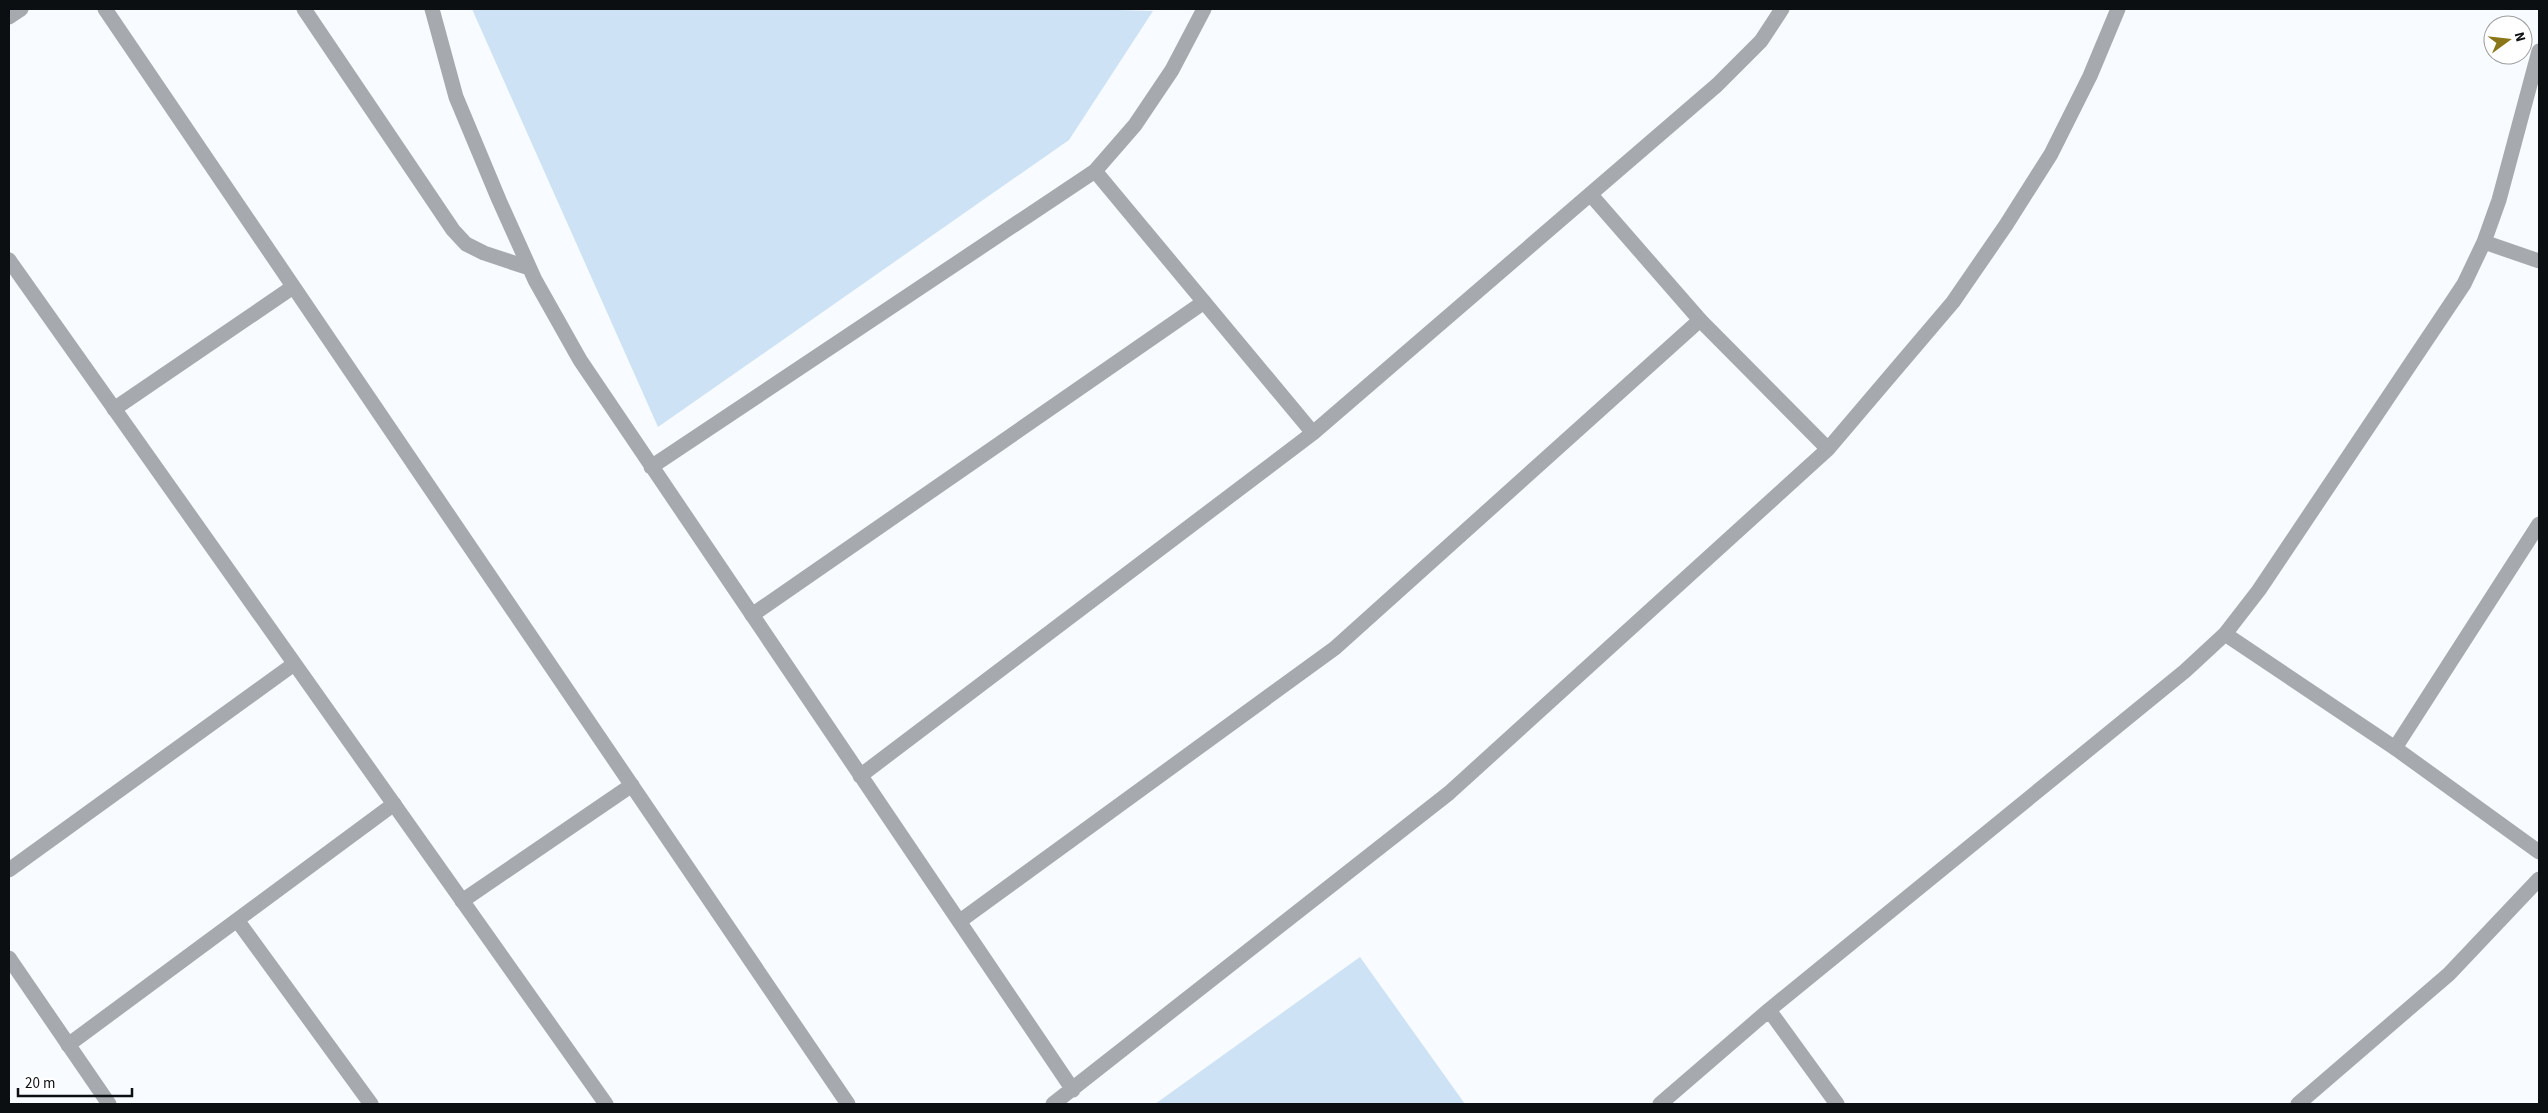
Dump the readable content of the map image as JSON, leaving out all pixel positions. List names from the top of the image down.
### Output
{
  "scale_bar": "20 m",
  "north": "right"
}
